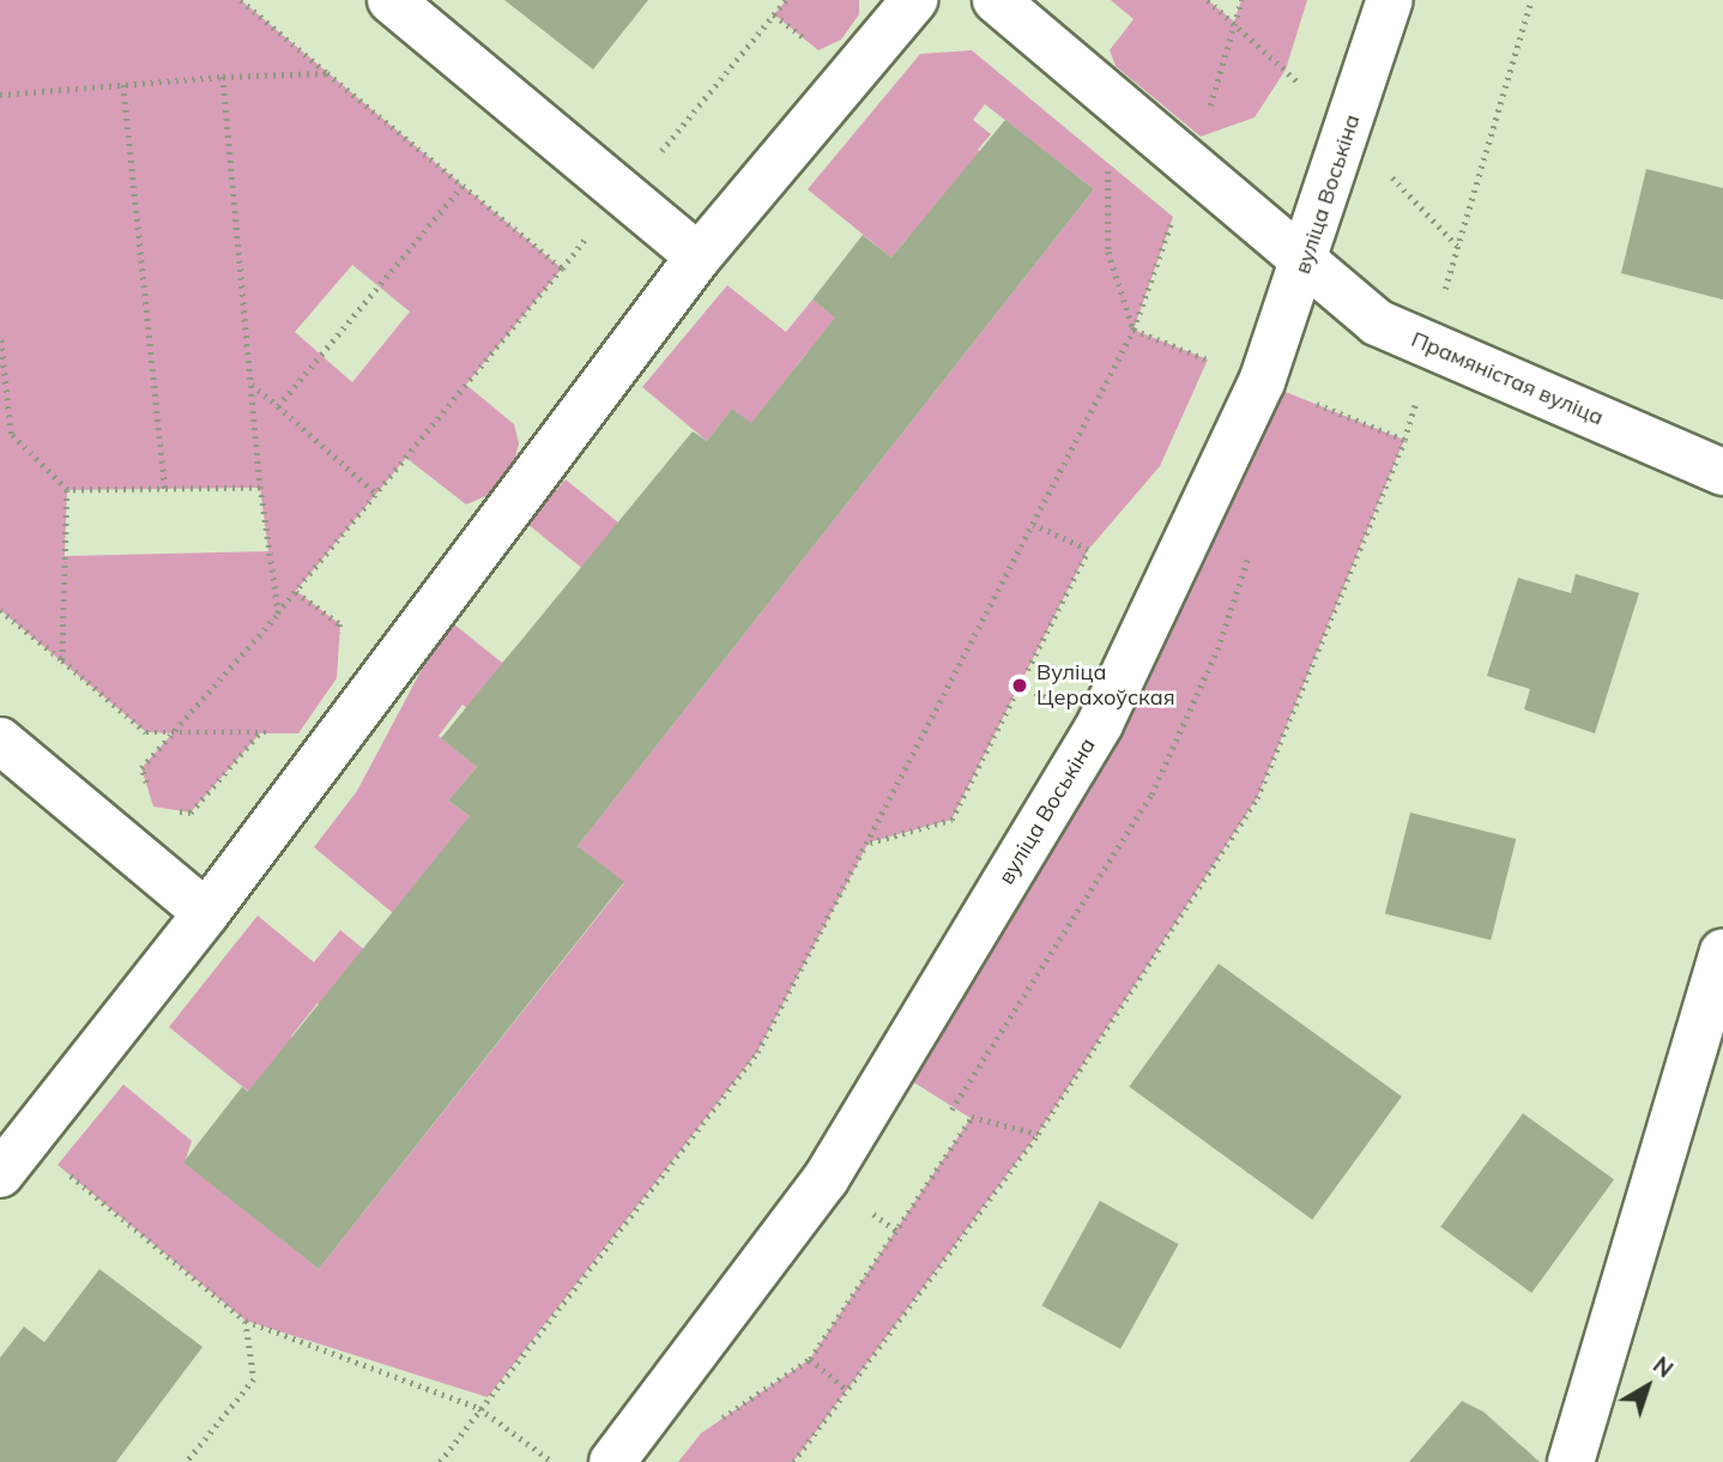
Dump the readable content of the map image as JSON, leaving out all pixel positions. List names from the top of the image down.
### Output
{
  "streets": {
    "street": ["вуліца Воськіна", "Прамяністая вуліца"]
  },
  "crossings": [
    ["вуліца Воськіна", "Прамяністая вуліца"]
  ],
  "places": ["Вуліца Церахоўская"],
  "north": "top right"
}
